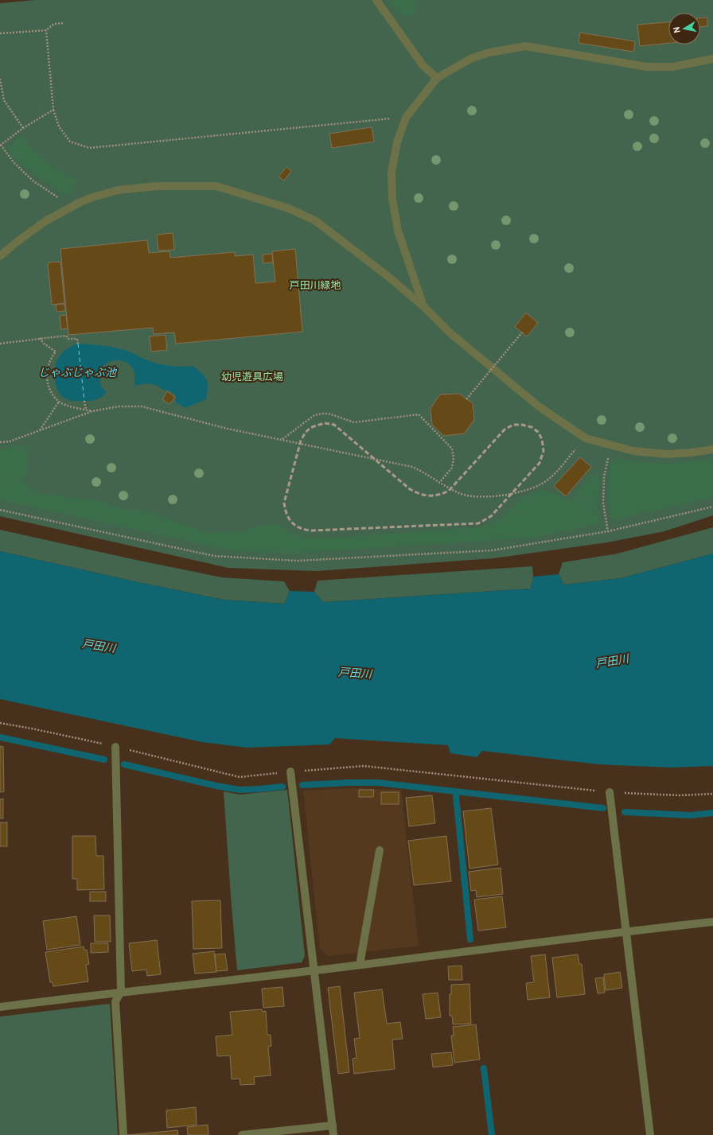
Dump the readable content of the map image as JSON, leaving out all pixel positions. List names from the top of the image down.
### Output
{
  "water": ["じゃぶじゃぶ池", "戸田川"],
  "parks": ["戸田川緑地", "幼児遊具広場"],
  "north": "left"
}
